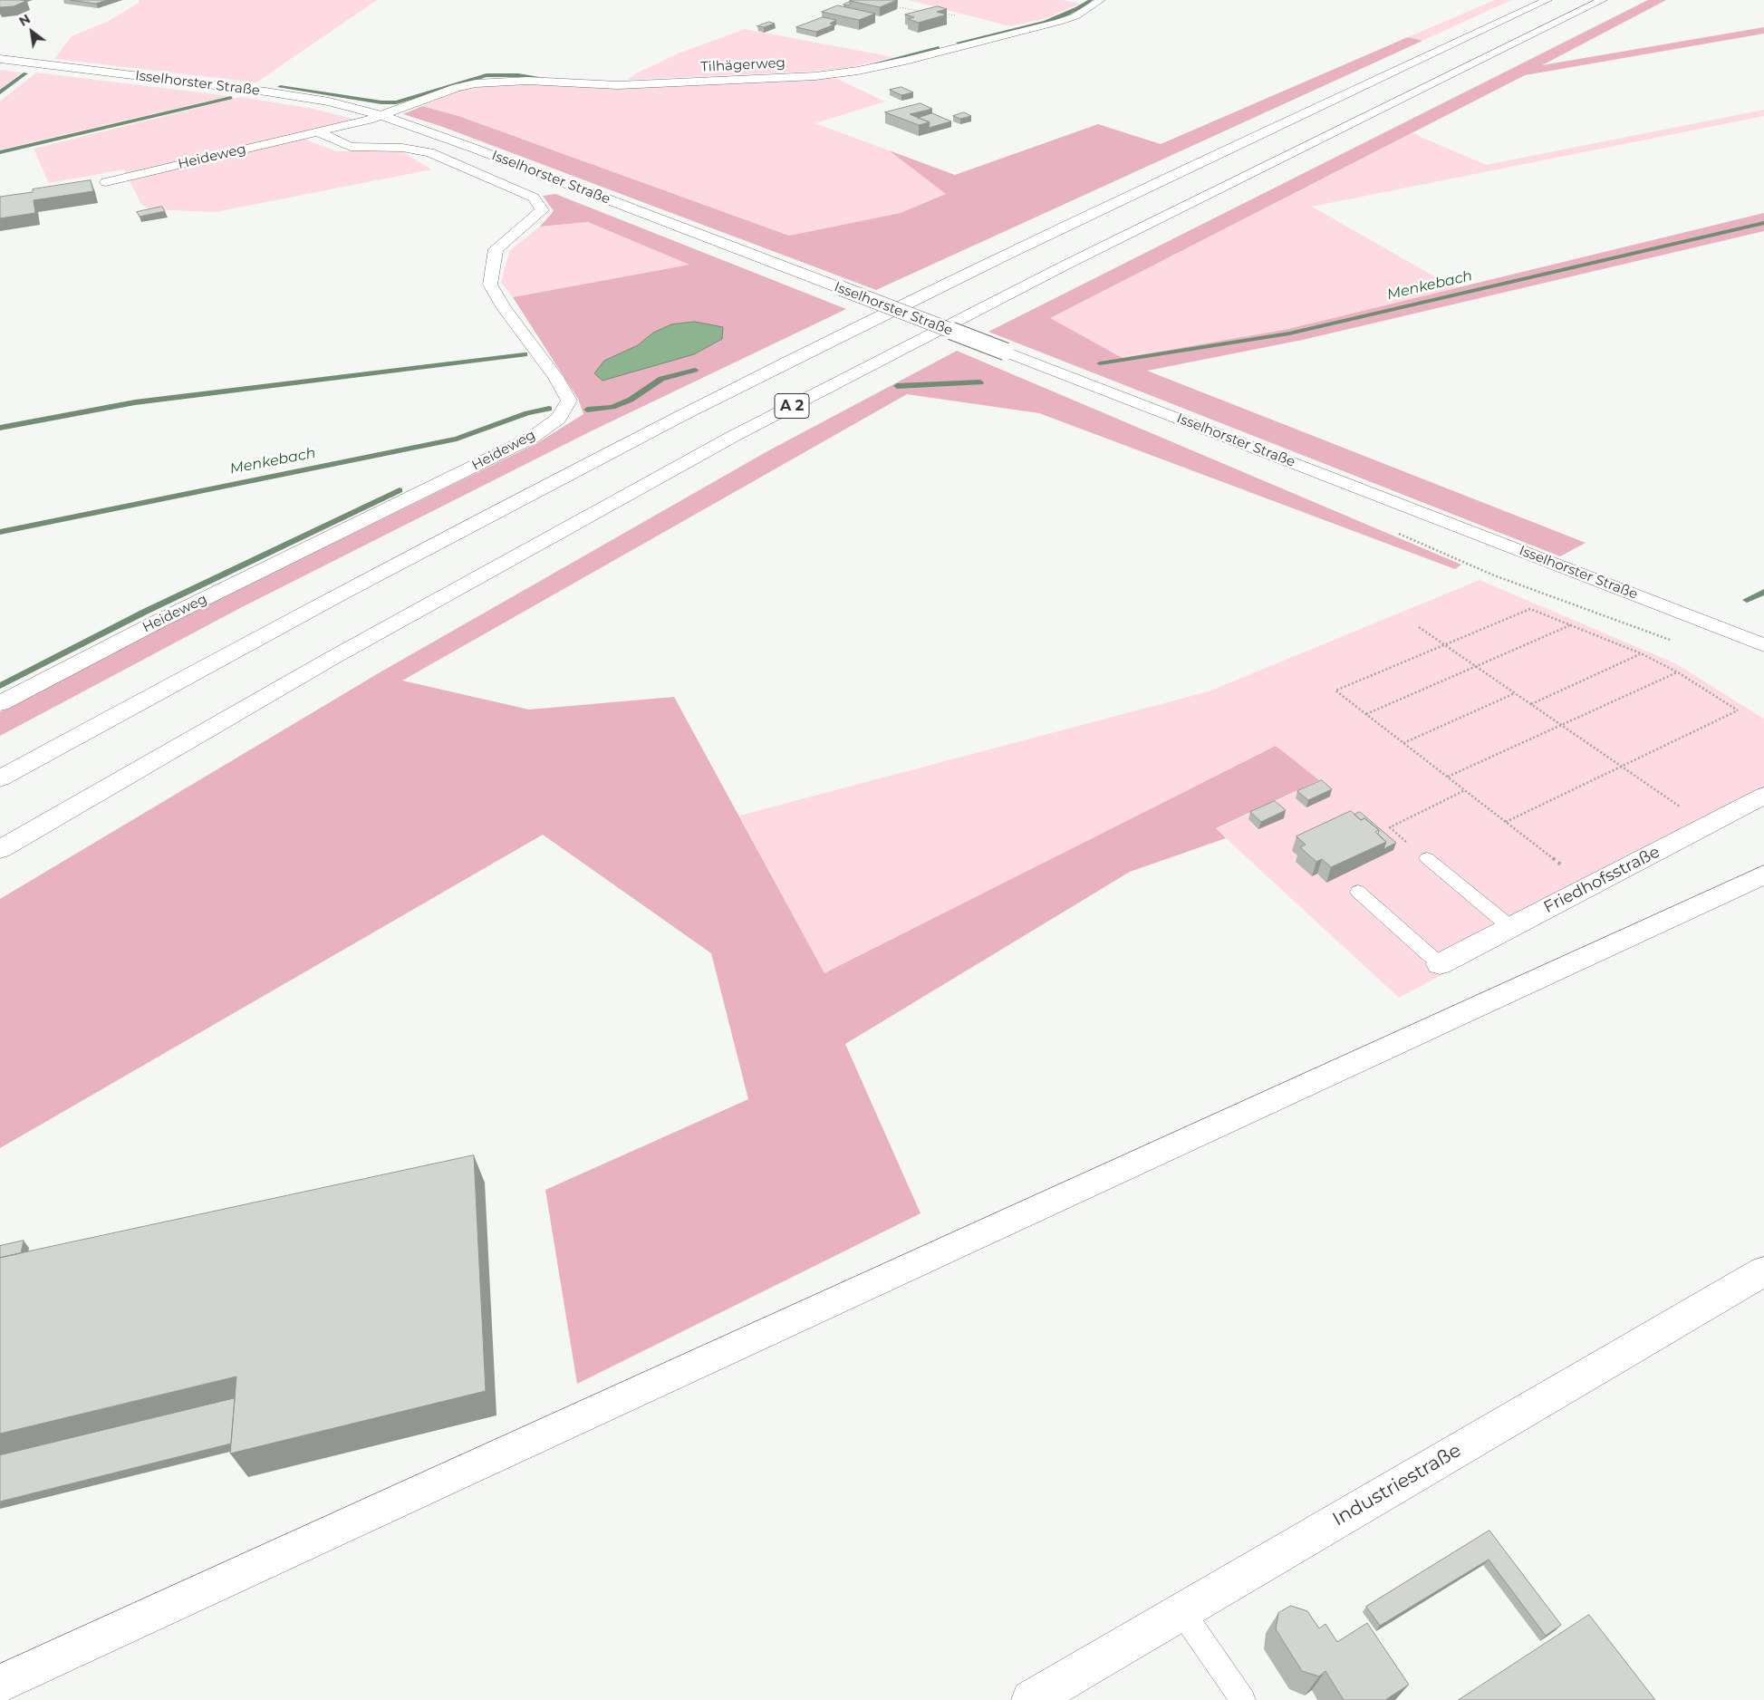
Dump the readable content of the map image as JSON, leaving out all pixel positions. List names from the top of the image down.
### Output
{
  "streets": {
    "main road": [
      "Tilhägerweg",
      "Isselhorster Straße",
      "Heideweg",
      "A 2",
      "Friedhofsstraße",
      "Industriestraße"
    ]
  },
  "crossings": [
    ["Tilhägerweg", "Isselhorster Straße"],
    ["Tilhägerweg", "Heideweg"],
    ["Isselhorster Straße", "Heideweg"]
  ],
  "water": ["Menkebach"],
  "north": "top left"
}
